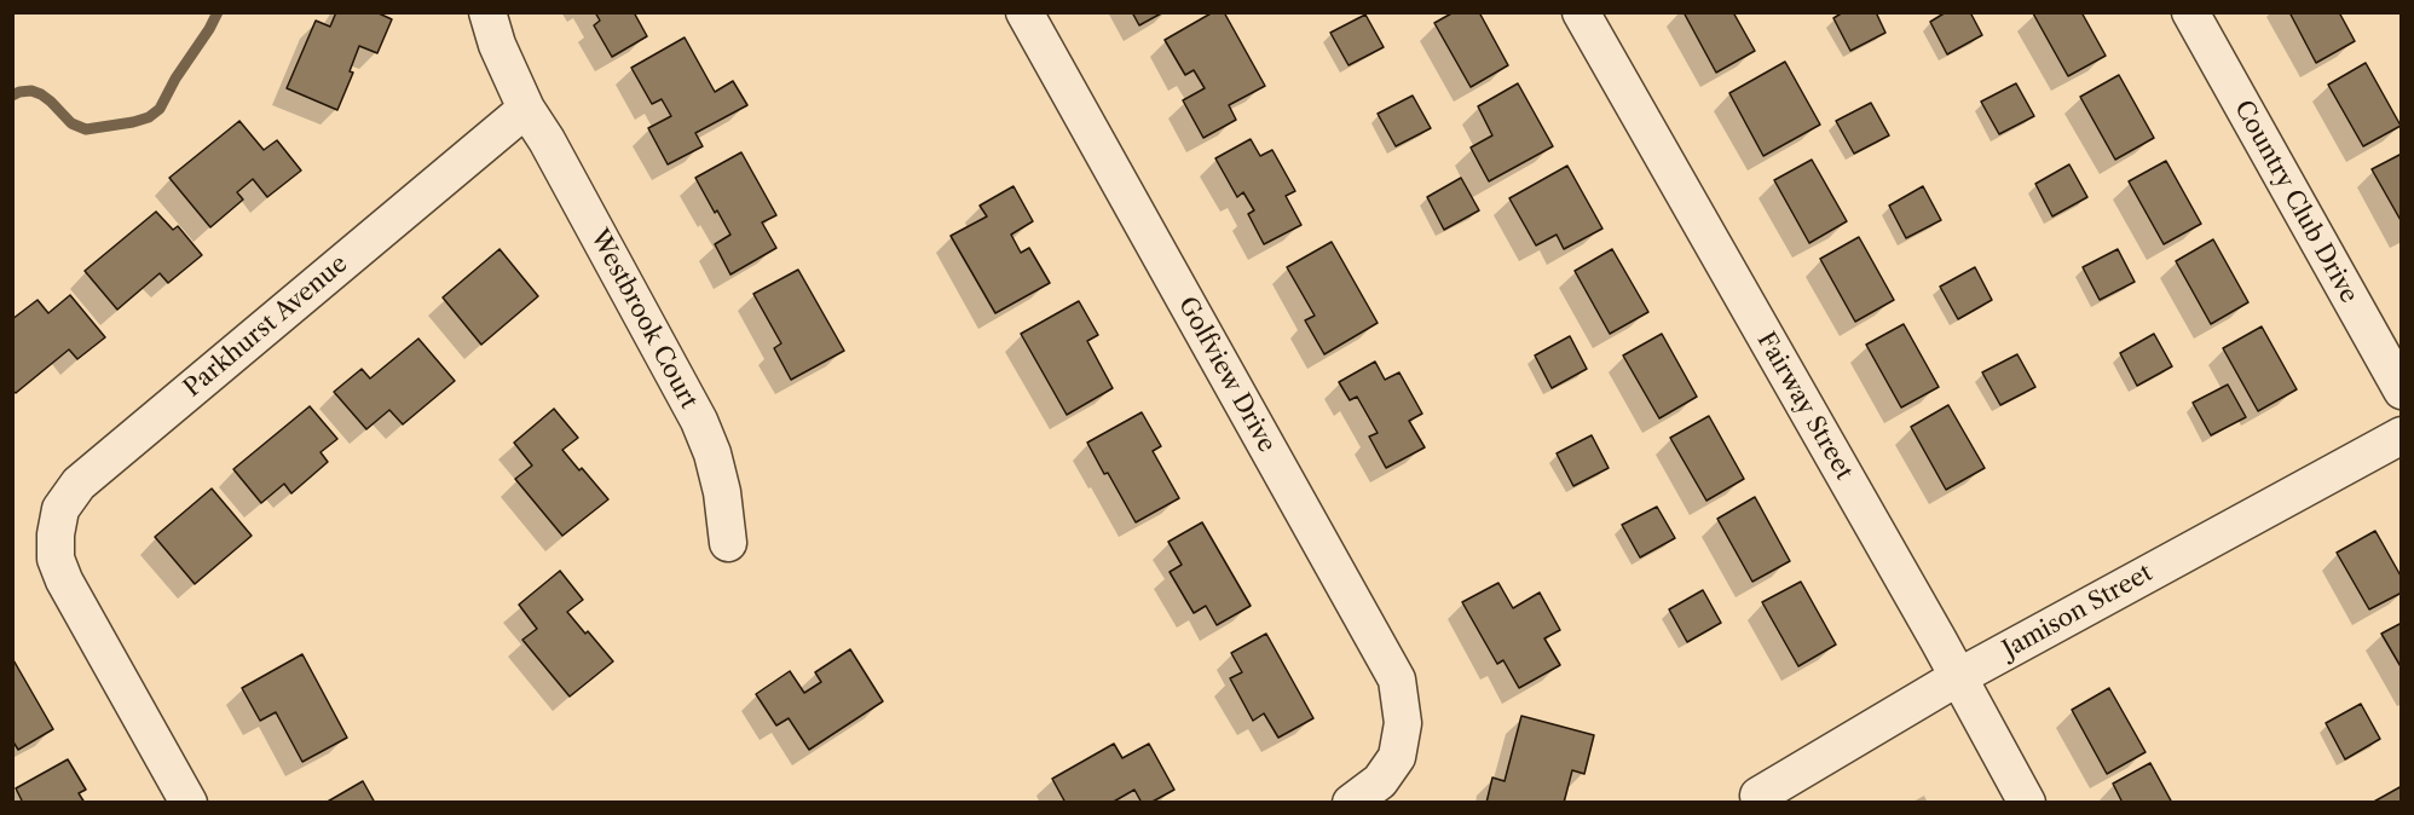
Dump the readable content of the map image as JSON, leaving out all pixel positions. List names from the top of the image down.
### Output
{
  "streets": {
    "street": [
      "Country Club Drive",
      "Westbrook Court",
      "Parkhurst Avenue",
      "Golfview Drive",
      "Fairway Street",
      "Jamison Street"
    ]
  },
  "crossings": [
    ["Westbrook Court", "Parkhurst Avenue"],
    ["Fairway Street", "Jamison Street"]
  ]
}
